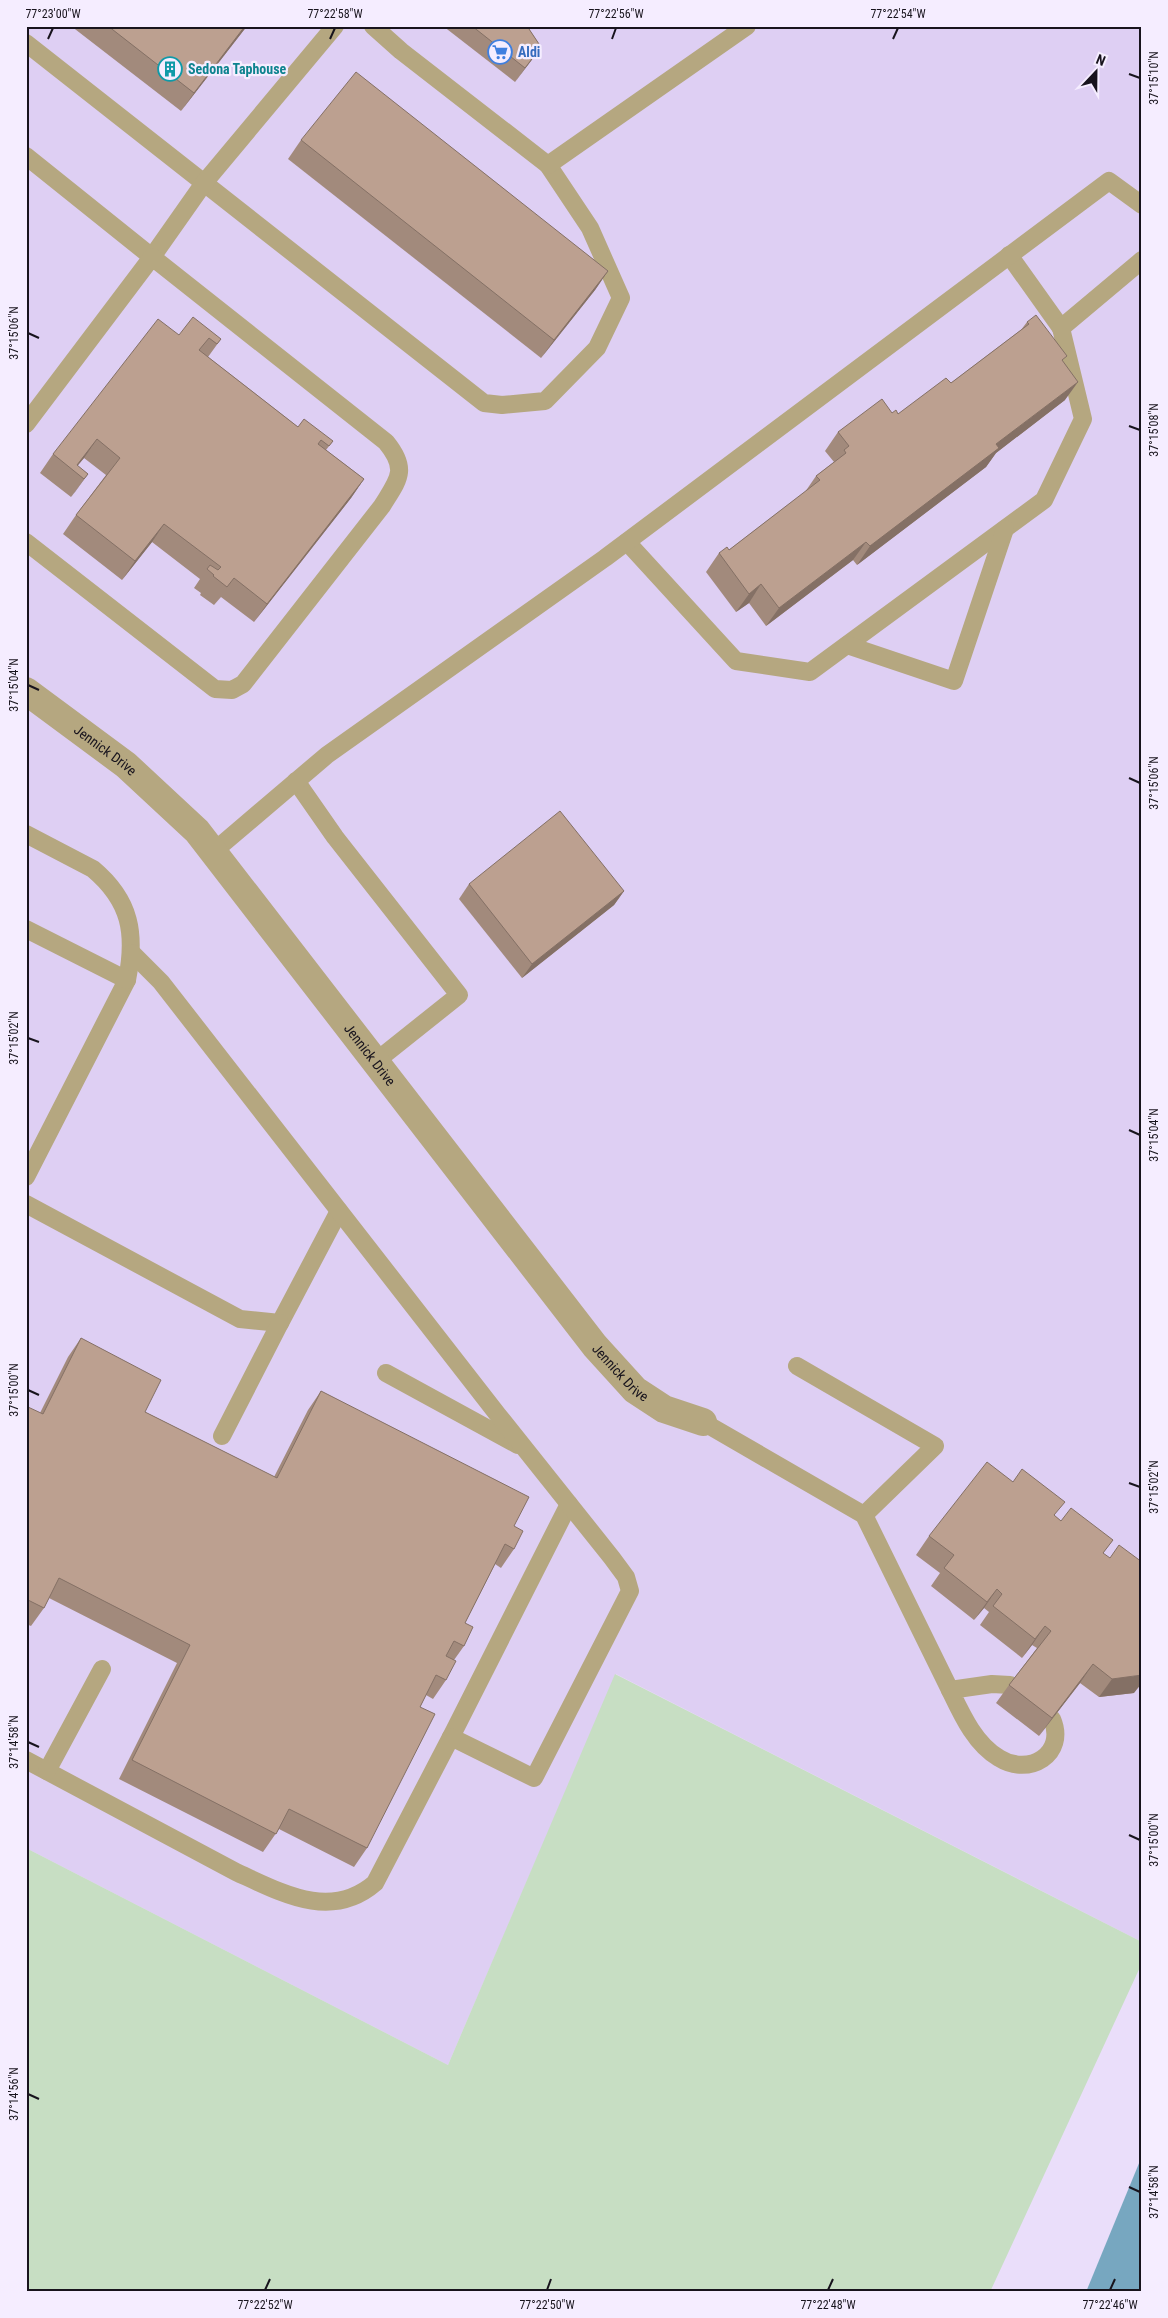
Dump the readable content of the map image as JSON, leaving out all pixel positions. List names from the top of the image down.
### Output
{
  "streets": {
    "street": ["Jennick Drive"]
  },
  "places": {
    "supermarket": ["Aldi"],
    "building": ["Sedona Taphouse"]
  },
  "north": "top",
  "coordinates": [
    "77°23'00\"W",
    "77°22'58\"W",
    "77°22'56\"W",
    "77°22'54\"W",
    "37°15'10\"N",
    "37°15'06\"N",
    "37°15'08\"N",
    "37°15'04\"N",
    "37°15'02\"N",
    "37°15'00\"N",
    "37°14'58\"N",
    "37°14'56\"N",
    "77°22'52\"W",
    "77°22'50\"W",
    "77°22'48\"W",
    "77°22'46\"W"
  ]
}
